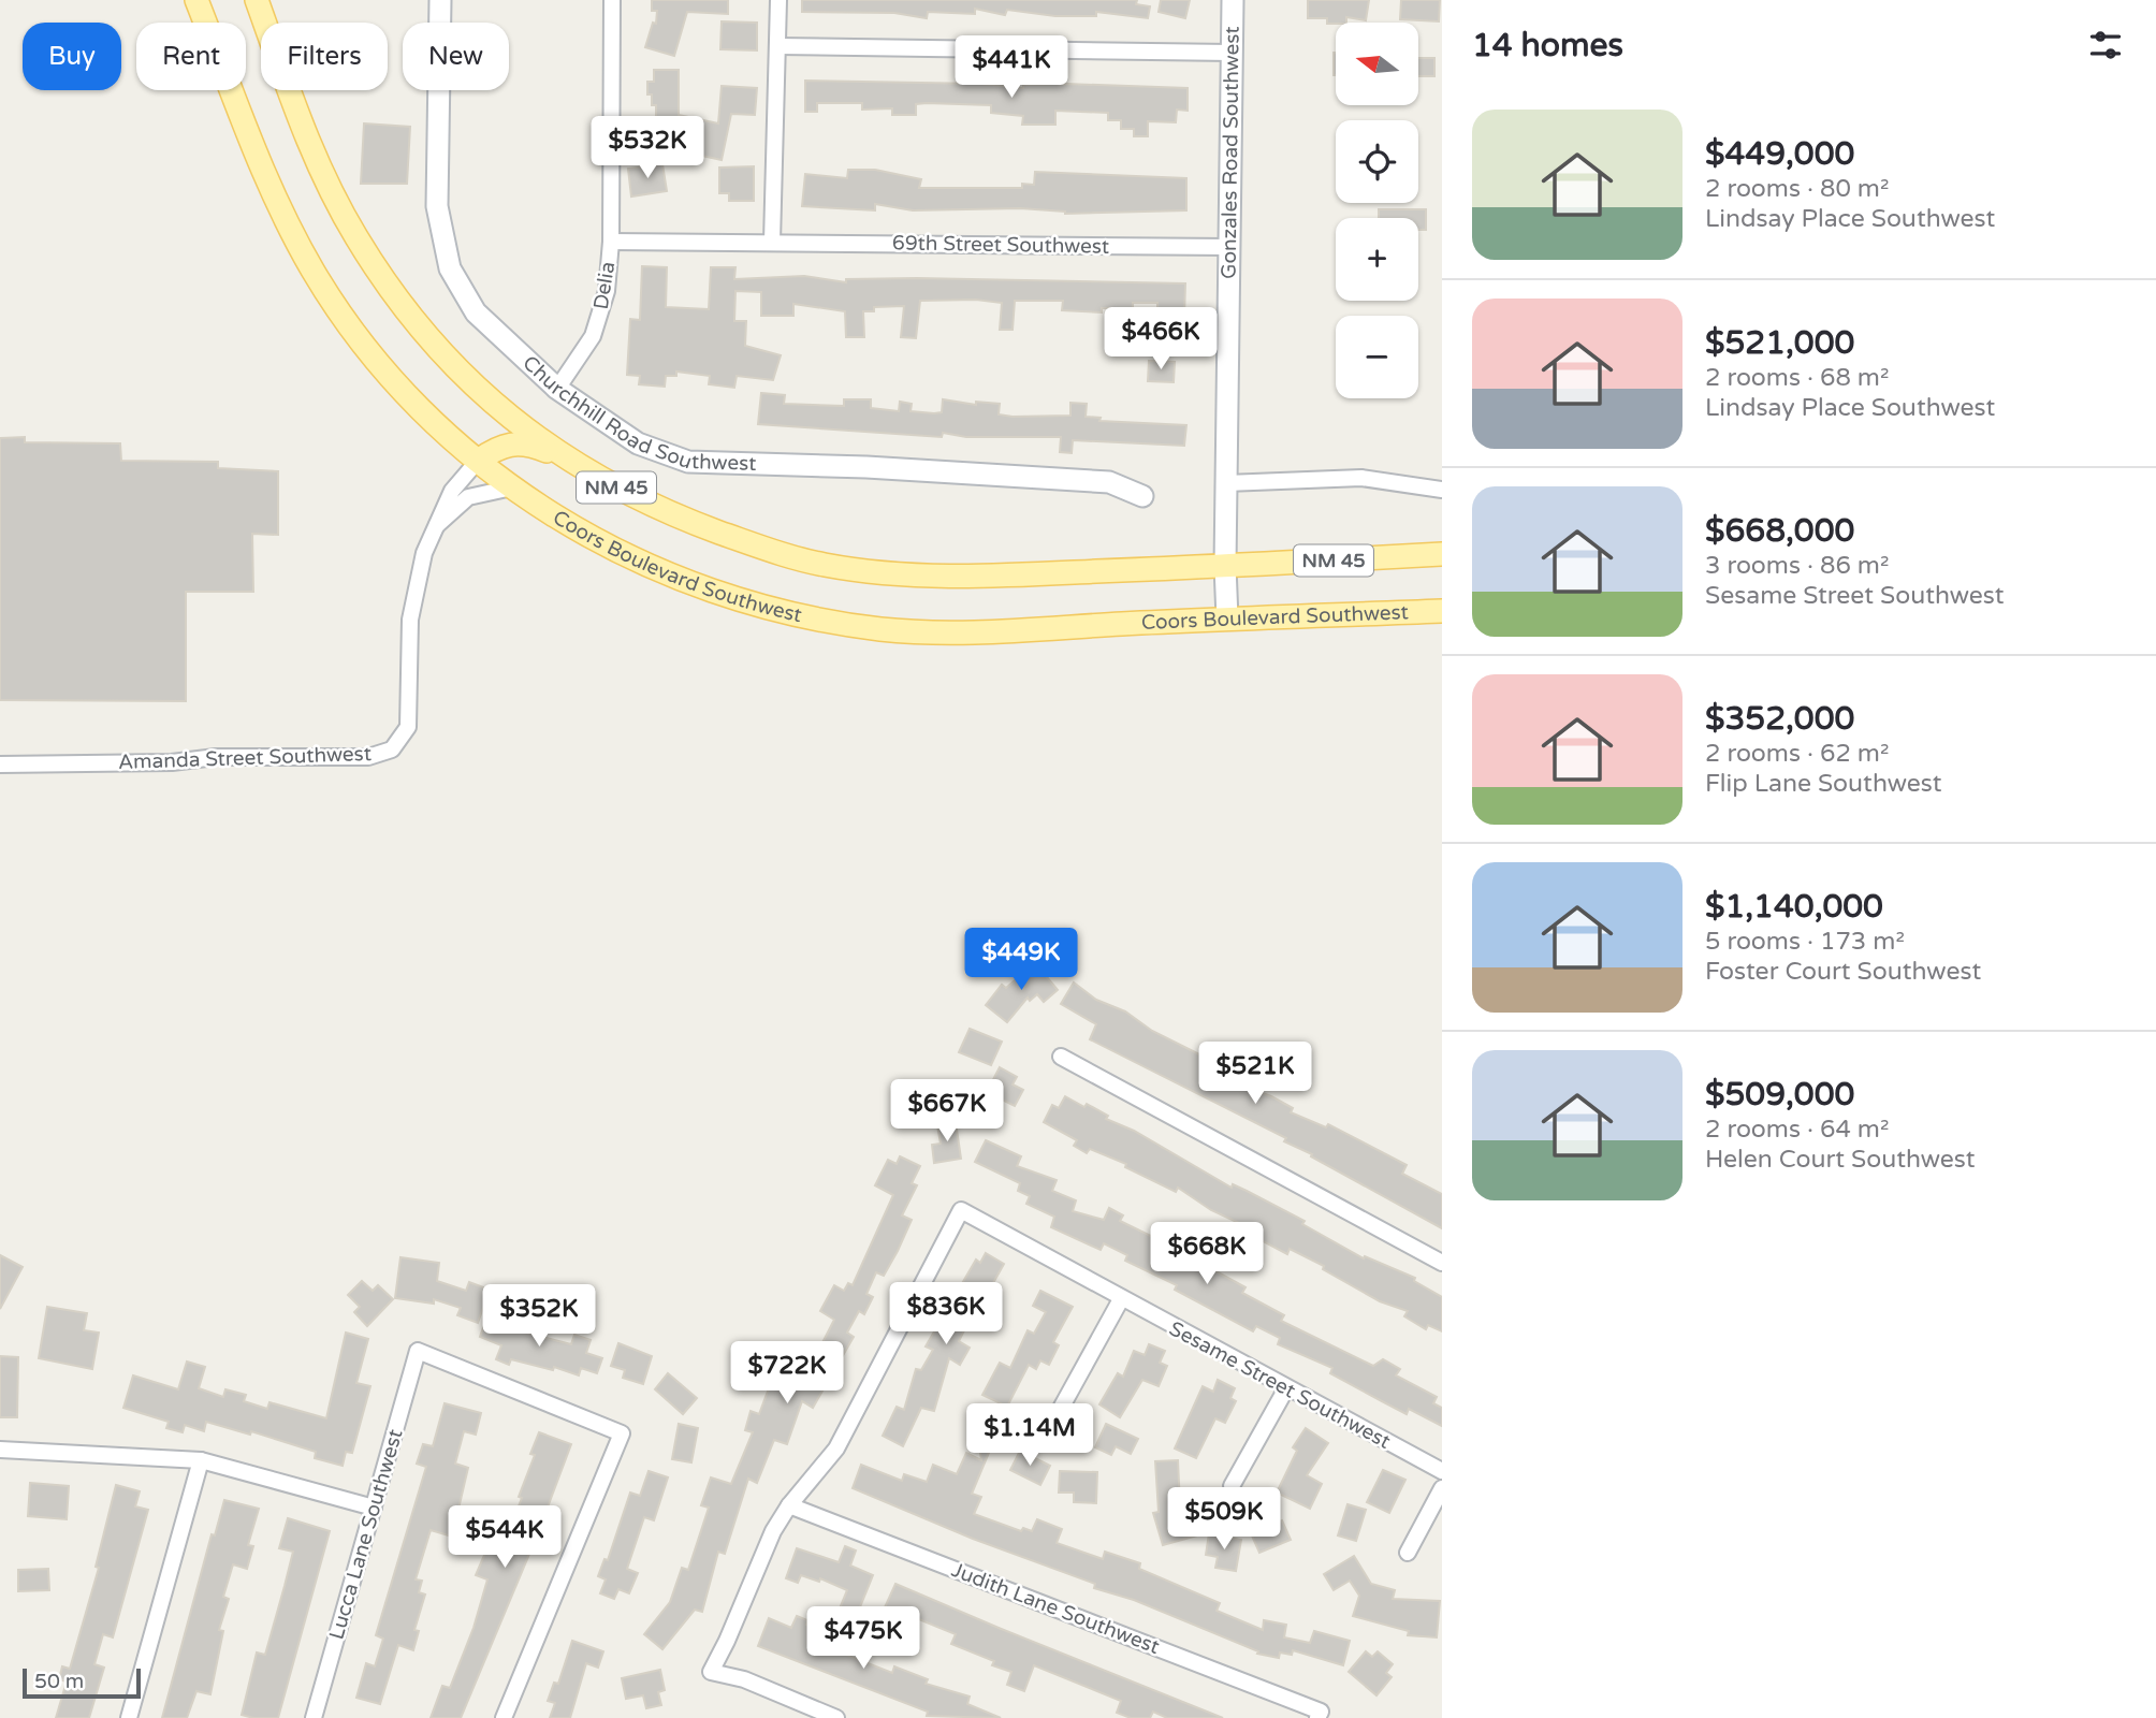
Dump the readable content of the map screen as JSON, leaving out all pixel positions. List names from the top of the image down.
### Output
{
  "streets": {
    "main road": ["NM 45", "Coors Boulevard Southwest"],
    "street": [
      "Gonzales Road Southwest",
      "69th Street Southwest",
      "Delia",
      "Churchhill Road Southwest",
      "Amanda Street Southwest",
      "Sesame Street Southwest",
      "Lucca Lane Southwest",
      "Judith Lane Southwest"
    ]
  },
  "crossings": [
    ["Gonzales Road Southwest", "69th Street Southwest"],
    ["Gonzales Road Southwest", "Coors Boulevard Southwest"],
    ["69th Street Southwest", "Delia"],
    ["Delia", "Churchhill Road Southwest"],
    ["Coors Boulevard Southwest", "Amanda Street Southwest"],
    ["Sesame Street Southwest", "Judith Lane Southwest"]
  ],
  "scale_bar": "50 m",
  "north": "left",
  "page": {
    "heading": "14 homes",
    "map_buttons": ["+", "−"],
    "chip": [
      "Buy",
      "Rent",
      "Filters",
      "New"
    ],
    "price": [
      "$441K",
      "$532K",
      "$466K",
      "$449K",
      "$521K",
      "$667K",
      "$668K",
      "$836K",
      "$352K",
      "$722K",
      "$1.14M",
      "$509K",
      "$544K",
      "$475K"
    ],
    "list": [
      {
        "name": "$449,000",
        "note": "2 rooms · 80 m² · Lindsay Place Southwest"
      },
      {
        "name": "$521,000",
        "note": "2 rooms · 68 m² · Lindsay Place Southwest"
      },
      {
        "name": "$668,000",
        "note": "3 rooms · 86 m² · Sesame Street Southwest"
      },
      {
        "name": "$352,000",
        "note": "2 rooms · 62 m² · Flip Lane Southwest"
      },
      {
        "name": "$1,140,000",
        "note": "5 rooms · 173 m² · Foster Court Southwest"
      },
      {
        "name": "$509,000",
        "note": "2 rooms · 64 m² · Helen Court Southwest"
      }
    ],
    "scale": "50 m"
  }
}
